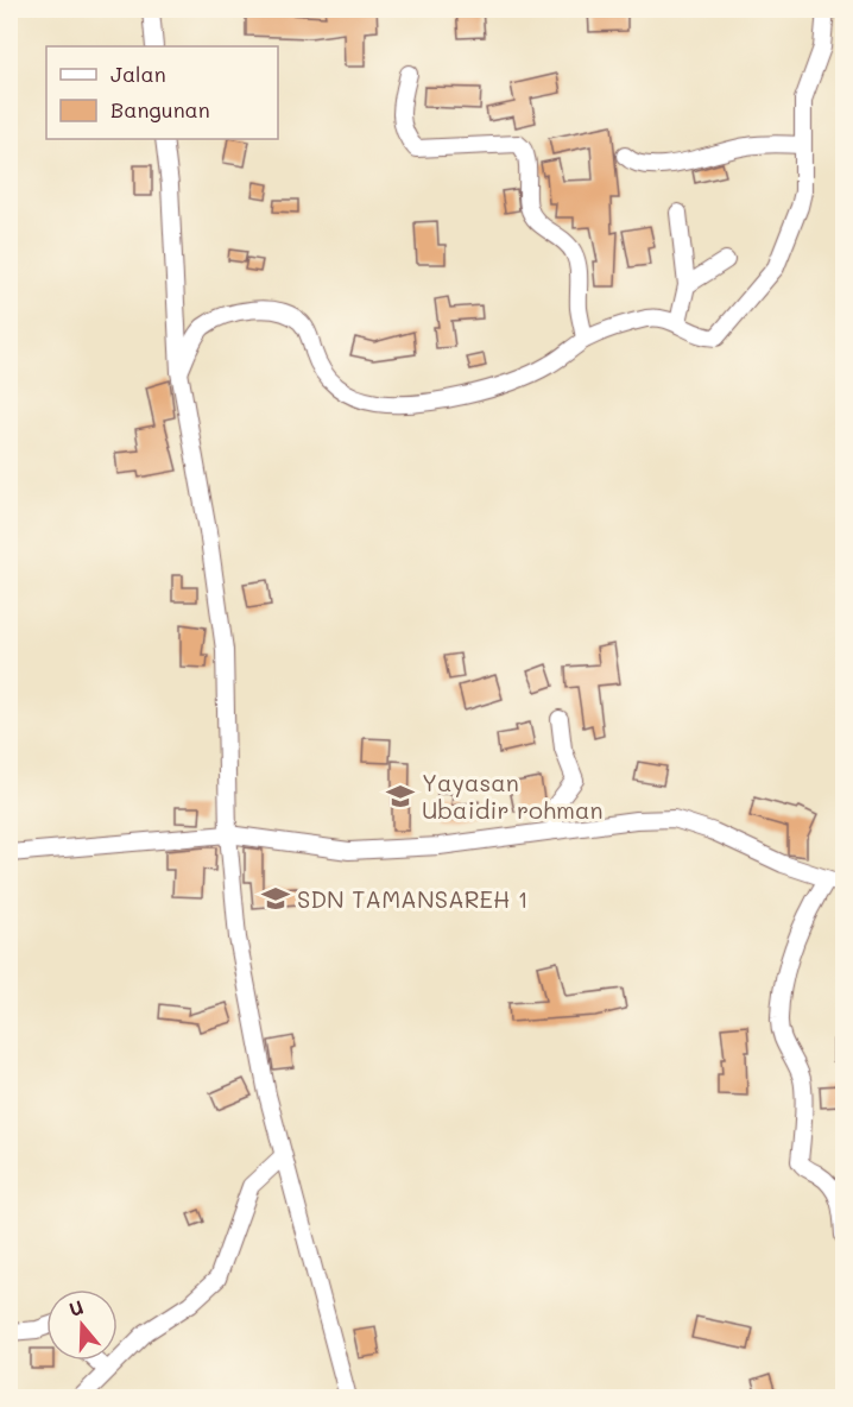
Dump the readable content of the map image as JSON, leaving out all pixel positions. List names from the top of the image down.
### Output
{
  "places": {
    "school or university": ["Yayasan Ubaidir rohman", "SDN TAMANSAREH 1"]
  },
  "legend": ["Jalan", "Bangunan"],
  "north": "top"
}
